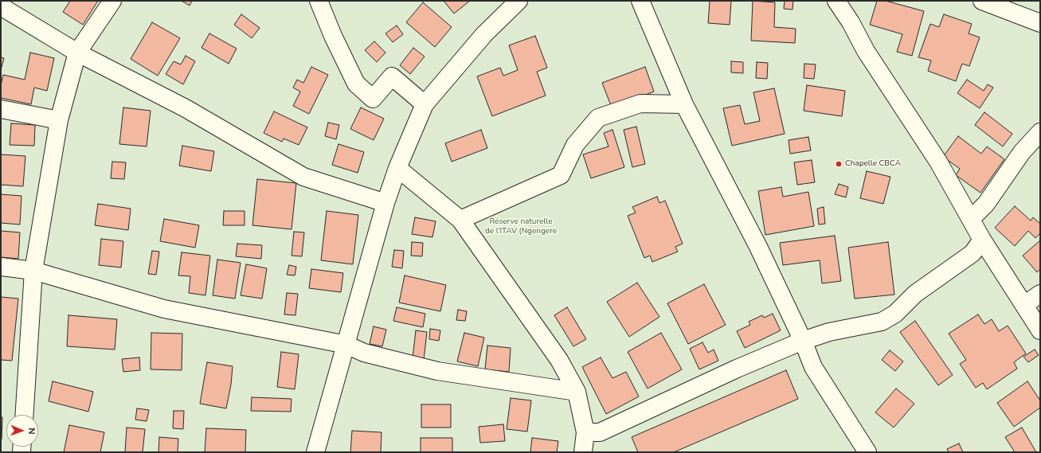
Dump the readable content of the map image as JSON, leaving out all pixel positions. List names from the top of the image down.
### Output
{
  "parks": ["Réserve naturelle de l'ITAV (Ngengere"],
  "places": ["Chapelle CBCA"],
  "north": "right"
}
